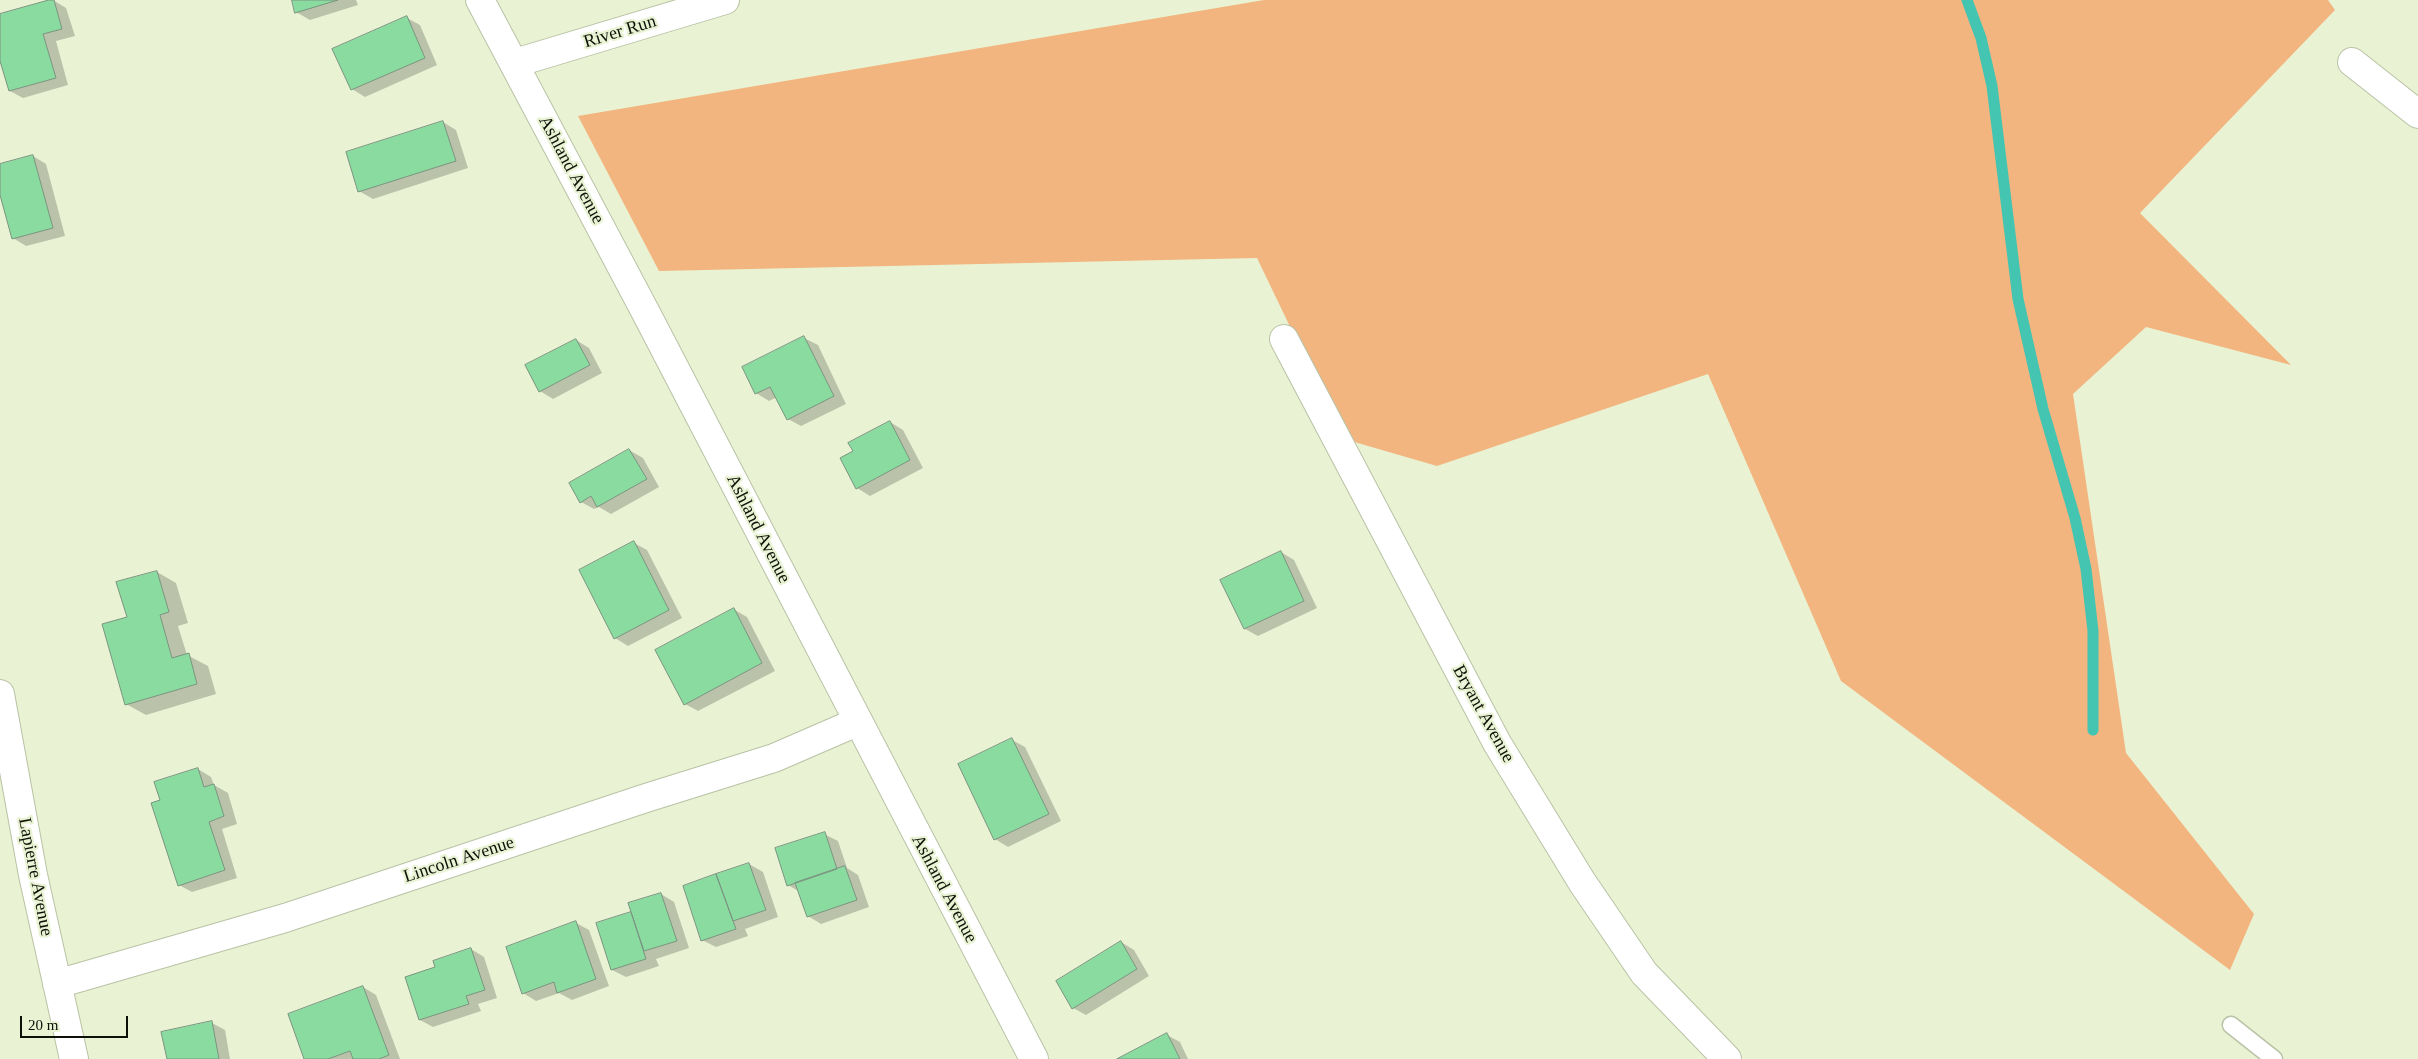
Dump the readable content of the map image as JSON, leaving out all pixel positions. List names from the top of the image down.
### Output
{
  "streets": {
    "street": [
      "River Run",
      "Ashland Avenue",
      "Bryant Avenue",
      "Lincoln Avenue",
      "Lapierre Avenue"
    ]
  },
  "crossings": [
    ["River Run", "Ashland Avenue"],
    ["Ashland Avenue", "Lincoln Avenue"],
    ["Lincoln Avenue", "Lapierre Avenue"]
  ],
  "scale_bar": "20 m"
}
